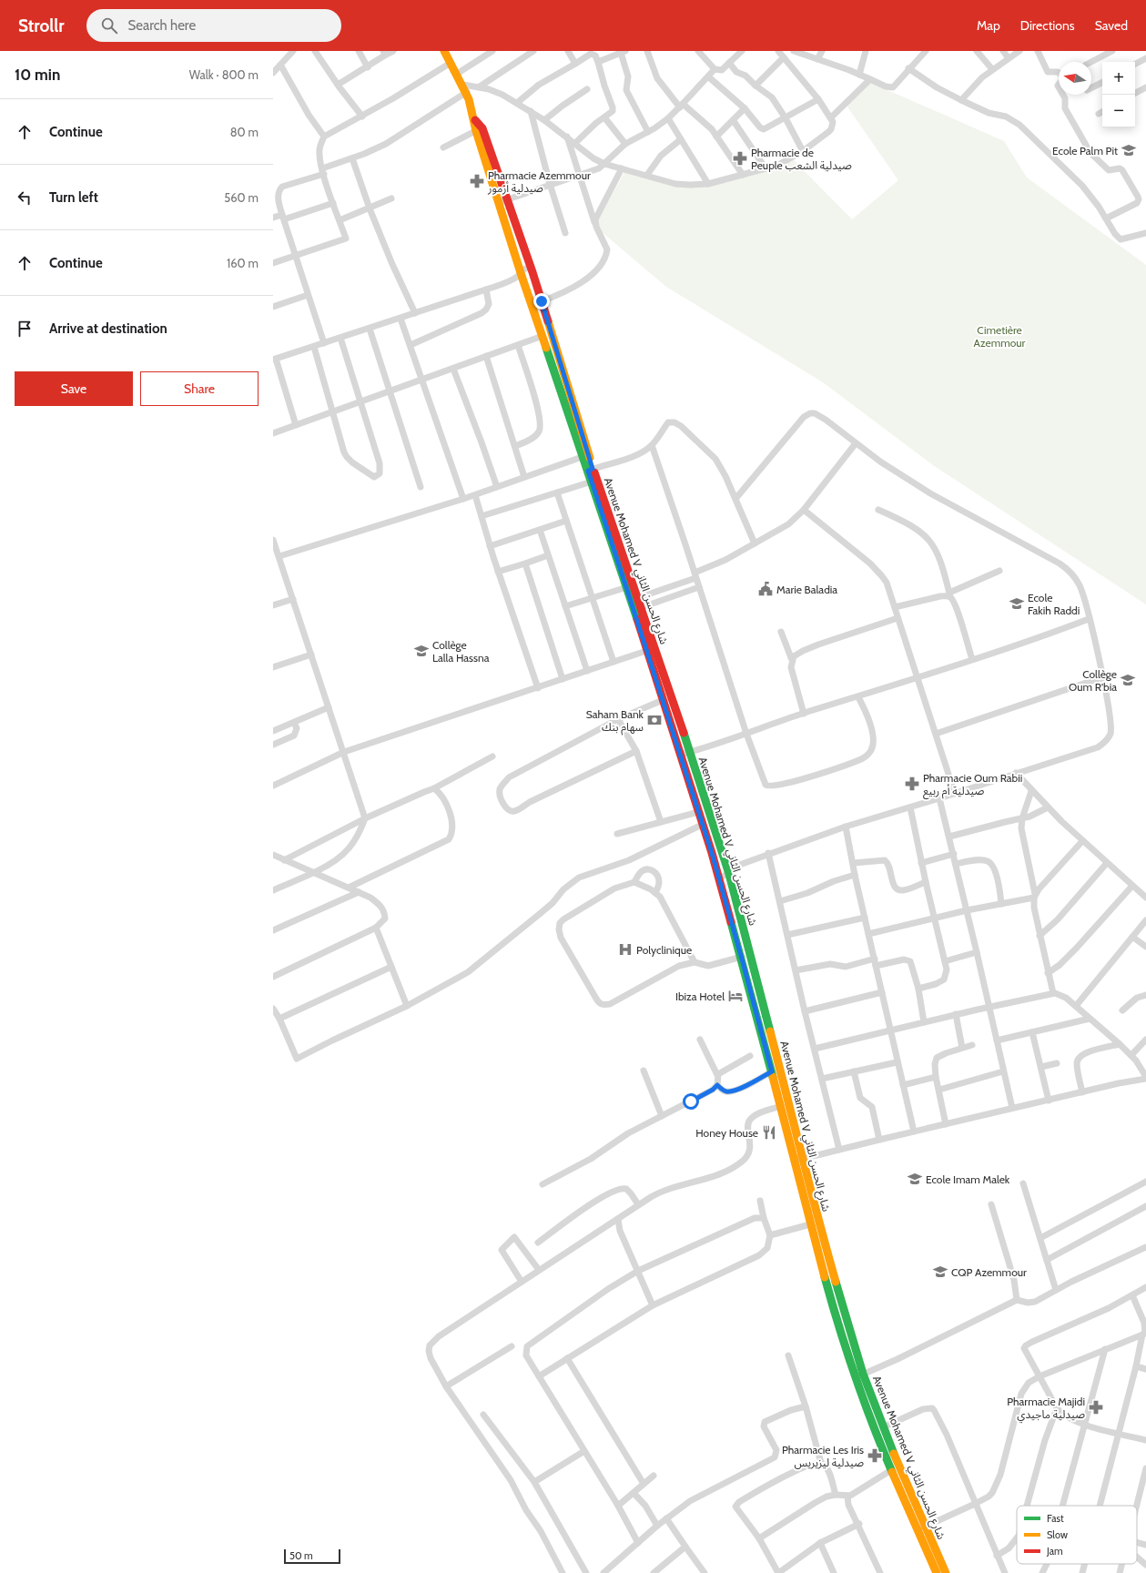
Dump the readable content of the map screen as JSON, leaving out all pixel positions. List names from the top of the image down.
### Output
{
  "streets": {
    "main road": ["Avenue Mohamed V شارع الحسن الثاني"]
  },
  "parks": ["Cimetière Azemmour"],
  "places": {
    "school or university": [
      "Ecole Palm Pit",
      "Ecole Fakih Raddi",
      "Collège Lalla Hassna",
      "Collège Oum R'bia",
      "Ecole Imam Malek",
      "CQP Azemmour"
    ],
    "pharmacy": [
      "Pharmacie de Peuple صيدلية الشعب",
      "Pharmacie Azemmour صيدلية أزمور",
      "Pharmacie Oum Rabii صيدلية أم ربيع",
      "Pharmacie Majidi صيدلية ماجيدي",
      "Pharmacie Les Iris صيدلية ليزيريس"
    ],
    "public building": ["Marie Baladia"],
    "bank": ["Saham Bank سهام بنك"],
    "hospital": ["Polyclinique"],
    "hotel": ["Ibiza Hotel"],
    "restaurant": ["Honey House"]
  },
  "legend": ["Fast", "Slow", "Jam"],
  "scale_bar": "50 m",
  "north": "left",
  "page": {
    "header": "Strollr",
    "search": "Search here",
    "nav": ["Map", "Directions", "Saved"],
    "heading": ["10 min", "Walk · 800 m"],
    "map_buttons": ["+", "−"],
    "list": [
      ["Continue", "80 m"],
      ["Turn left", "560 m"],
      ["Continue", "160 m"],
      "Arrive at destination"
    ],
    "buttons": ["Save", "Share"],
    "scale": "50 m"
  }
}
